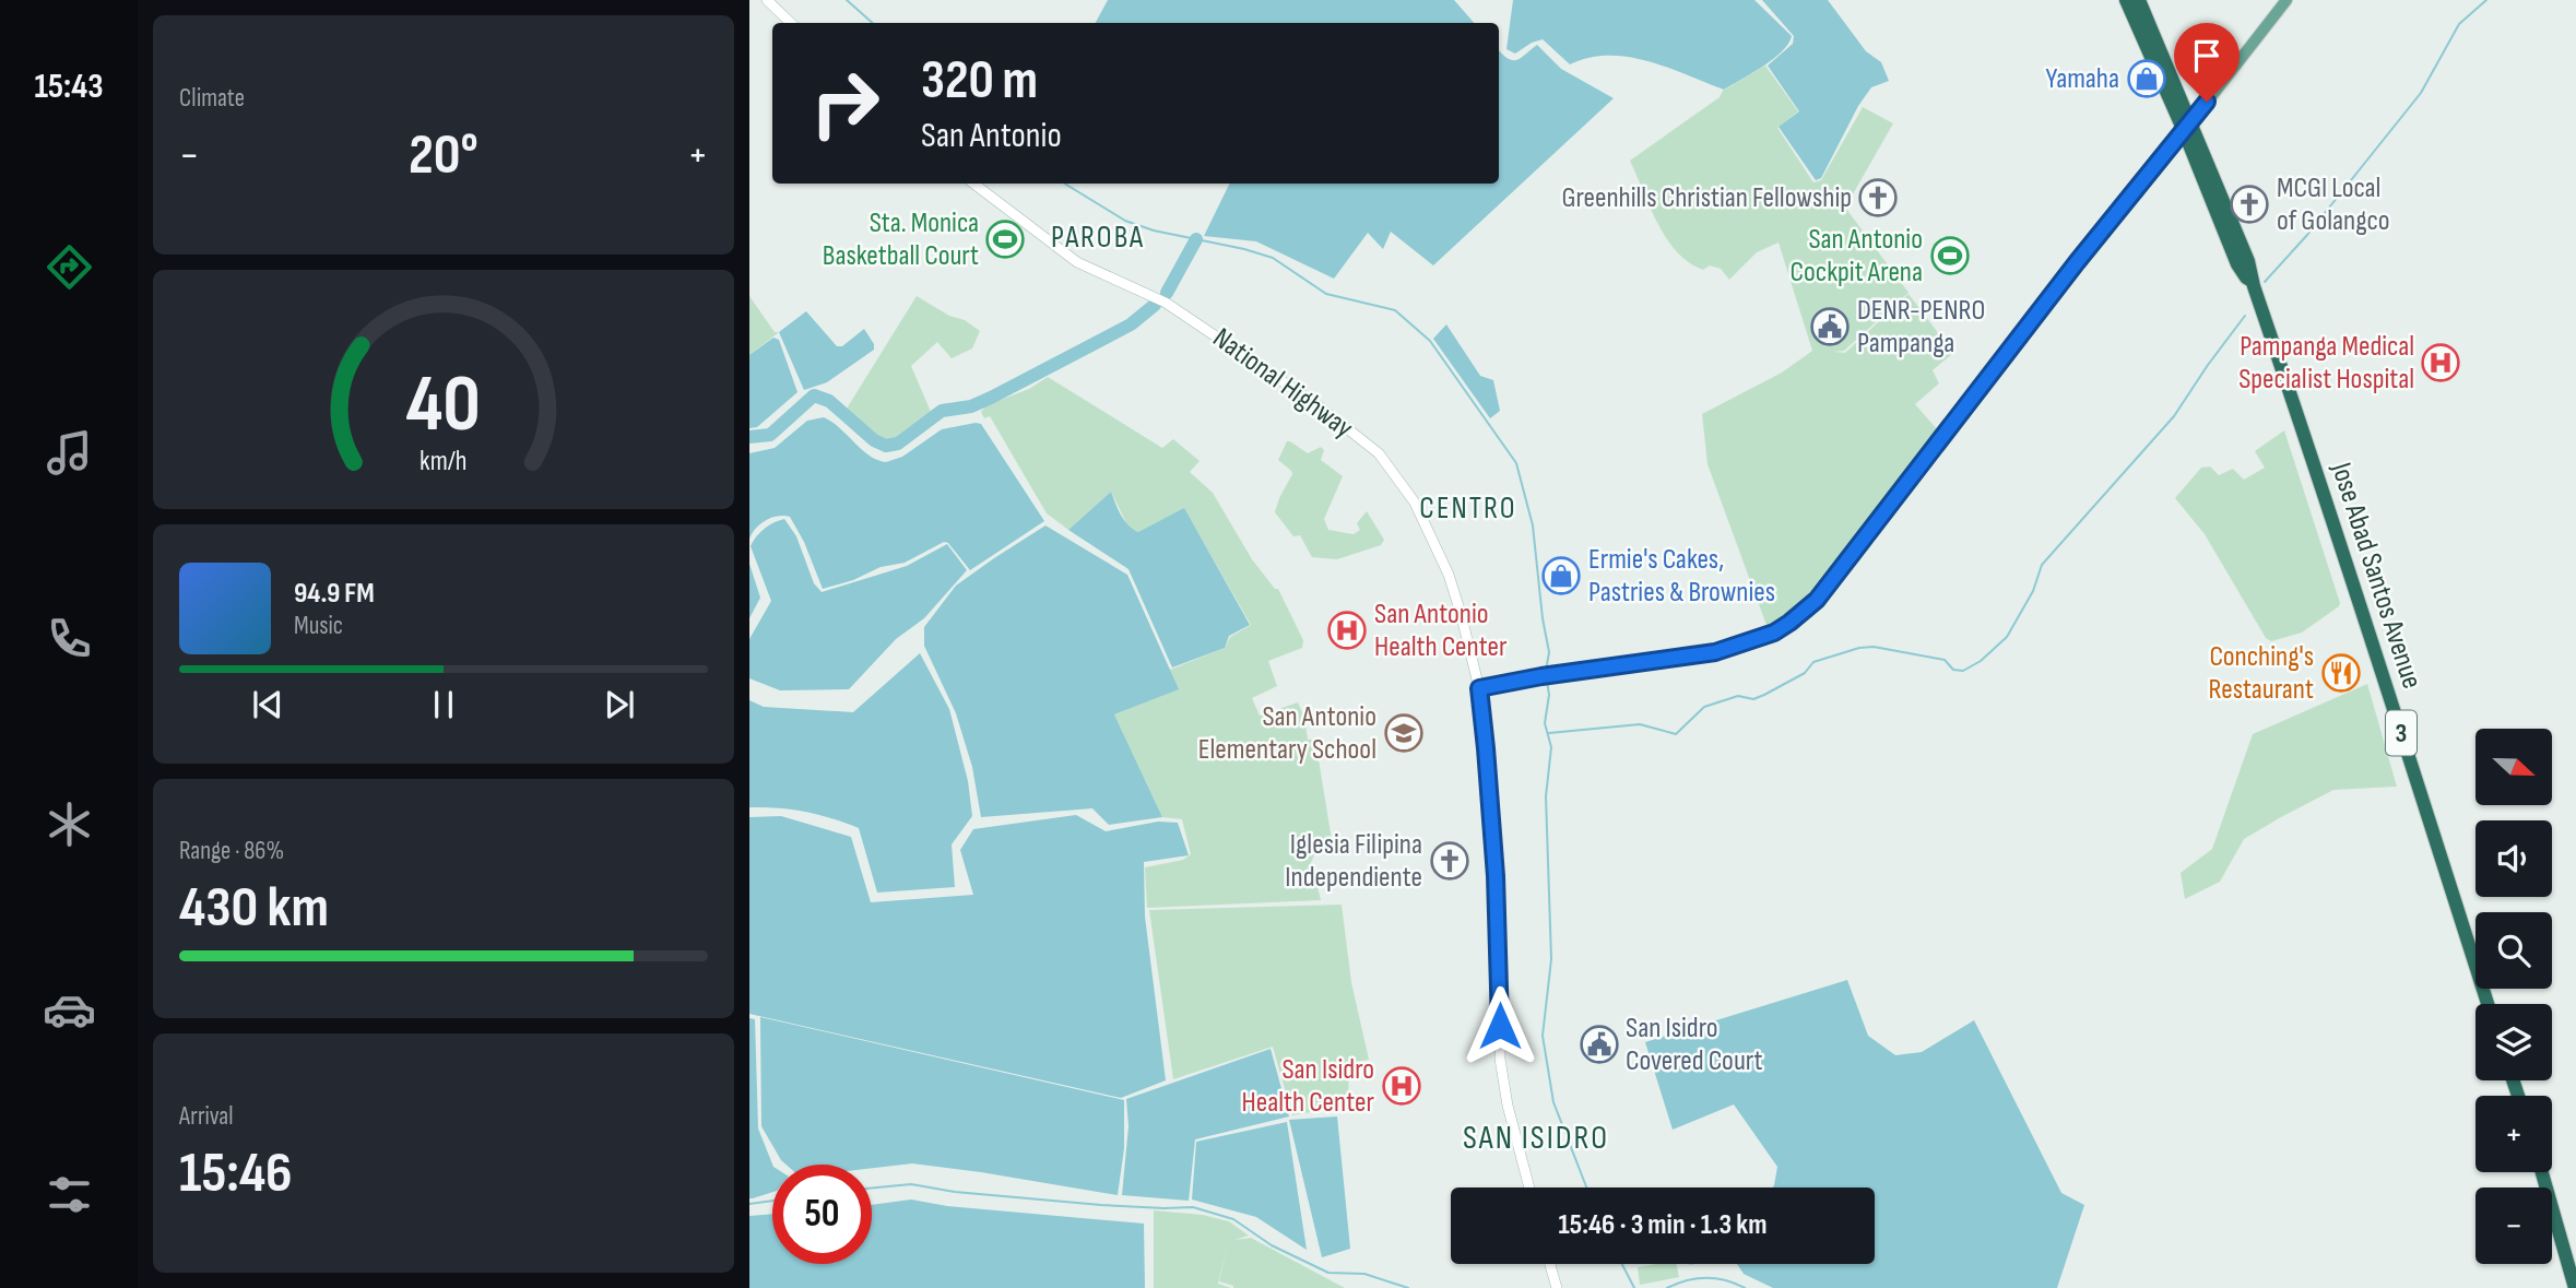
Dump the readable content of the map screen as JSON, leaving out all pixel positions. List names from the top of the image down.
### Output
{
  "streets": {
    "highway": ["Jose Abad Santos Avenue", "3"],
    "main road": ["National Highway"]
  },
  "districts": ["PAROBA", "CENTRO", "SAN ISIDRO"],
  "places": {
    "shop": ["Yamaha", "Ermie's Cakes, Pastries & Brownies"],
    "church": ["Greenhills Christian Fellowship", "MCGI Local of Golangco", "Iglesia Filipina Independiente"],
    "sports": ["Sta. Monica Basketball Court", "San Antonio Cockpit Arena"],
    "public building": ["DENR-PENRO Pampanga", "San Isidro Covered Court"],
    "hospital": ["Pampanga Medical Specialist Hospital", "San Antonio Health Center", "San Isidro Health Center"],
    "restaurant": ["Conching's Restaurant"],
    "school or university": ["San Antonio Elementary School"]
  },
  "north": "right",
  "page": {
    "tabs": "15:43",
    "tile": [
      "Climate",
      ["Range · 86%", "430 km"],
      ["Arrival", "15:46"]
    ],
    "turn": ["320 m", "San Antonio"],
    "heat": ["−", "20°", "+"],
    "song": ["94.9 FM", "Music"],
    "map_buttons": ["+", "−"],
    "limit": "50",
    "trip": "15:46 · 3 min · 1.3 km",
    "gauge": ["40", "km/h"]
  }
}
